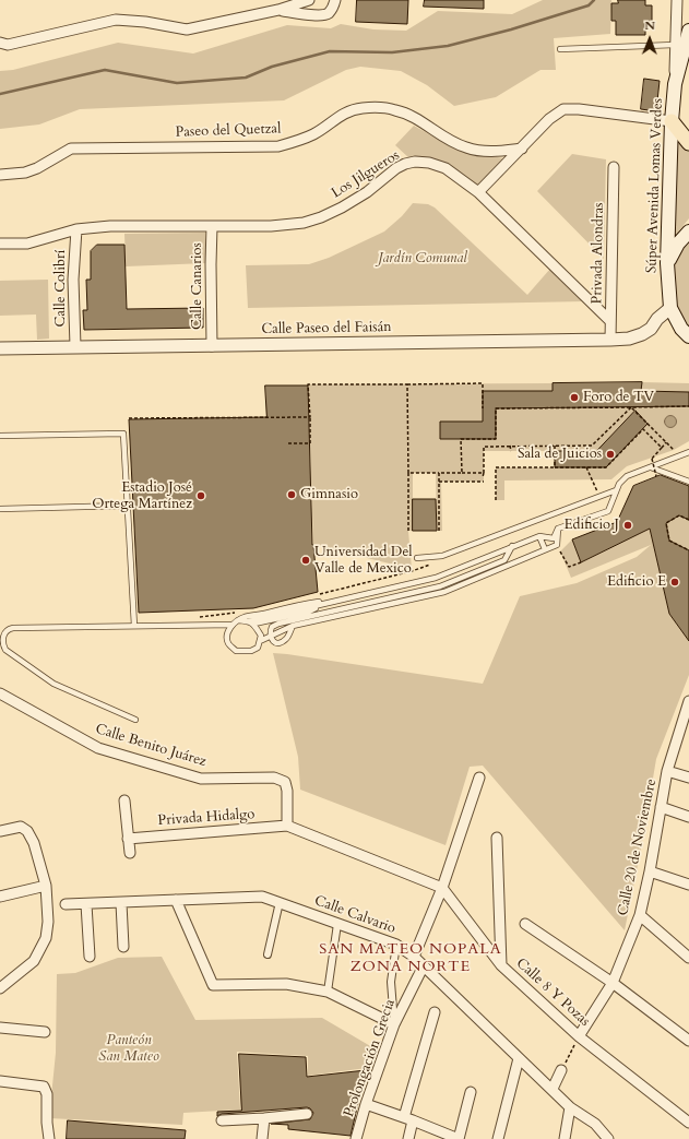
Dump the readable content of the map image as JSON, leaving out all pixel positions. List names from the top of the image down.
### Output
{
  "streets": {
    "main road": ["Súper Avenida Lomas Verdes"],
    "street": [
      "Paseo del Quetzal",
      "Los Jilgueros",
      "Privada Alondras",
      "Calle Canarios",
      "Calle Colibrí",
      "Calle Paseo del Faisán",
      "Calle Benito Juárez",
      "Privada Hidalgo",
      "Calle 20 de Noviembre",
      "Calle Calvario",
      "Calle 8 Y Pozas",
      "Prolongación Grecia"
    ]
  },
  "crossings": [
    ["Los Jilgueros", "Privada Alondras"],
    ["Los Jilgueros", "Calle Canarios"],
    ["Los Jilgueros", "Calle Colibrí"],
    ["Súper Avenida Lomas Verdes", "Calle Paseo del Faisán"],
    ["Privada Alondras", "Calle Paseo del Faisán"],
    ["Calle Canarios", "Calle Paseo del Faisán"],
    ["Calle Colibrí", "Calle Paseo del Faisán"],
    ["Calle Benito Juárez", "Privada Hidalgo"],
    ["Calle 20 de Noviembre", "Calle 8 Y Pozas"],
    ["Calle Calvario", "Prolongación Grecia"]
  ],
  "districts": ["SAN MATEO NOPALA ZONA NORTE"],
  "parks": ["Jardín Comunal", "Panteón San Mateo"],
  "places": [
    "Foro de TV",
    "Sala de Juicios",
    "Gimnasio",
    "Estadio José Ortega Martínez",
    "Edificio J",
    "Universidad Del Valle de Mexico",
    "Edificio E"
  ],
  "north": "top"
}
